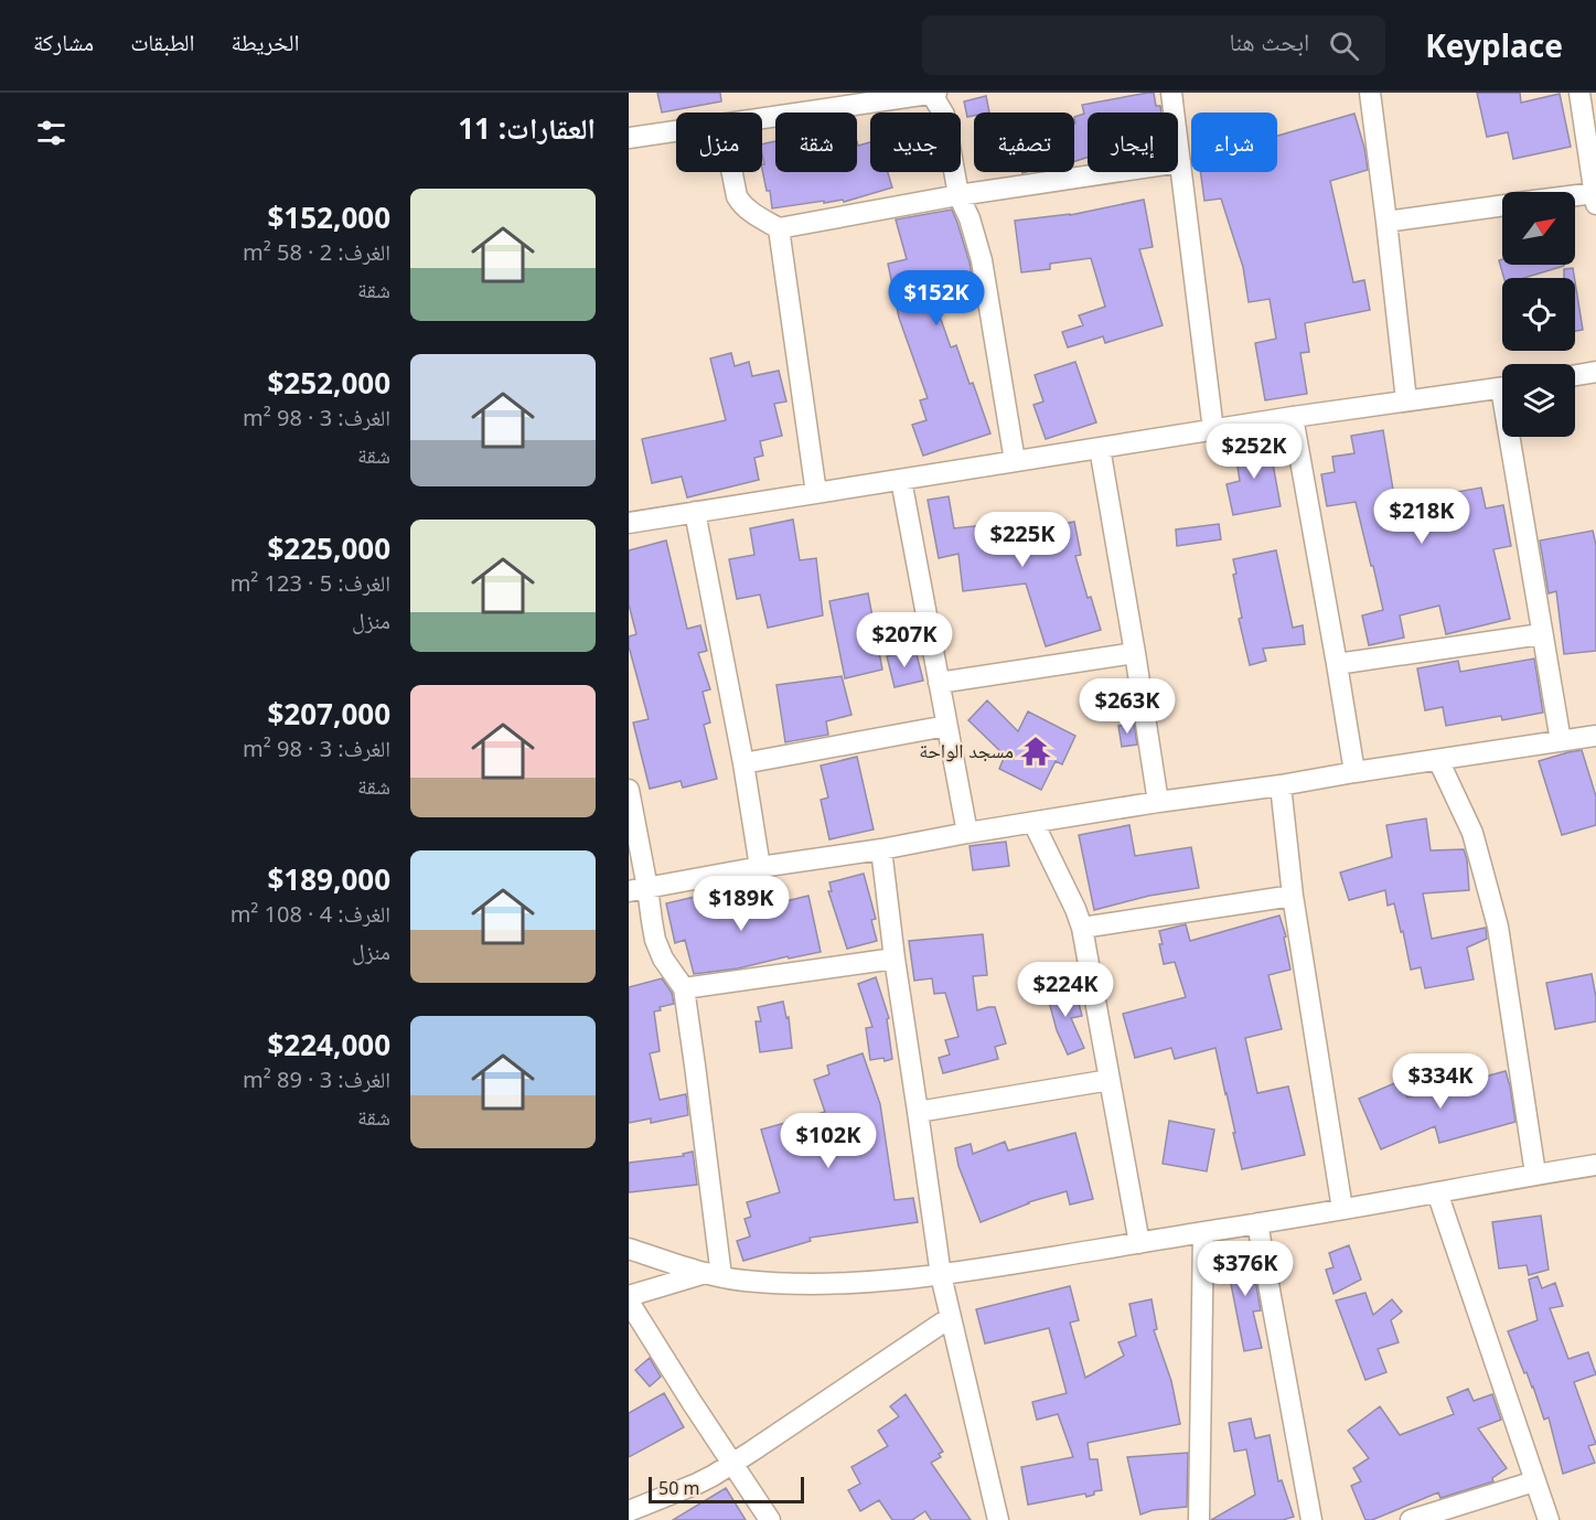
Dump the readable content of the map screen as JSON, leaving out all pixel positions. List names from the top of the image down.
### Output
{
  "places": {
    "temple": ["مسجد الواحة"]
  },
  "scale_bar": "50 m",
  "north": "top right",
  "page": {
    "header": "Keyplace",
    "search": "ابحث هنا",
    "nav": ["الخريطة", "الطبقات", "مشاركة"],
    "heading": "العقارات: 11",
    "chip": [
      "شراء",
      "إيجار",
      "تصفية",
      "جديد",
      "شقة",
      "منزل"
    ],
    "list": [
      {
        "name": "$152,000",
        "note": "الغرف: 2 · 58 m² · شقة"
      },
      {
        "name": "$252,000",
        "note": "الغرف: 3 · 98 m² · شقة"
      },
      {
        "name": "$225,000",
        "note": "الغرف: 5 · 123 m² · منزل"
      },
      {
        "name": "$207,000",
        "note": "الغرف: 3 · 98 m² · شقة"
      },
      {
        "name": "$189,000",
        "note": "الغرف: 4 · 108 m² · منزل"
      },
      {
        "name": "$224,000",
        "note": "الغرف: 3 · 89 m² · شقة"
      }
    ],
    "price": [
      "$152K",
      "$252K",
      "$218K",
      "$225K",
      "$207K",
      "$263K",
      "$189K",
      "$224K",
      "$334K",
      "$102K",
      "$376K"
    ],
    "scale": "50 m"
  }
}
